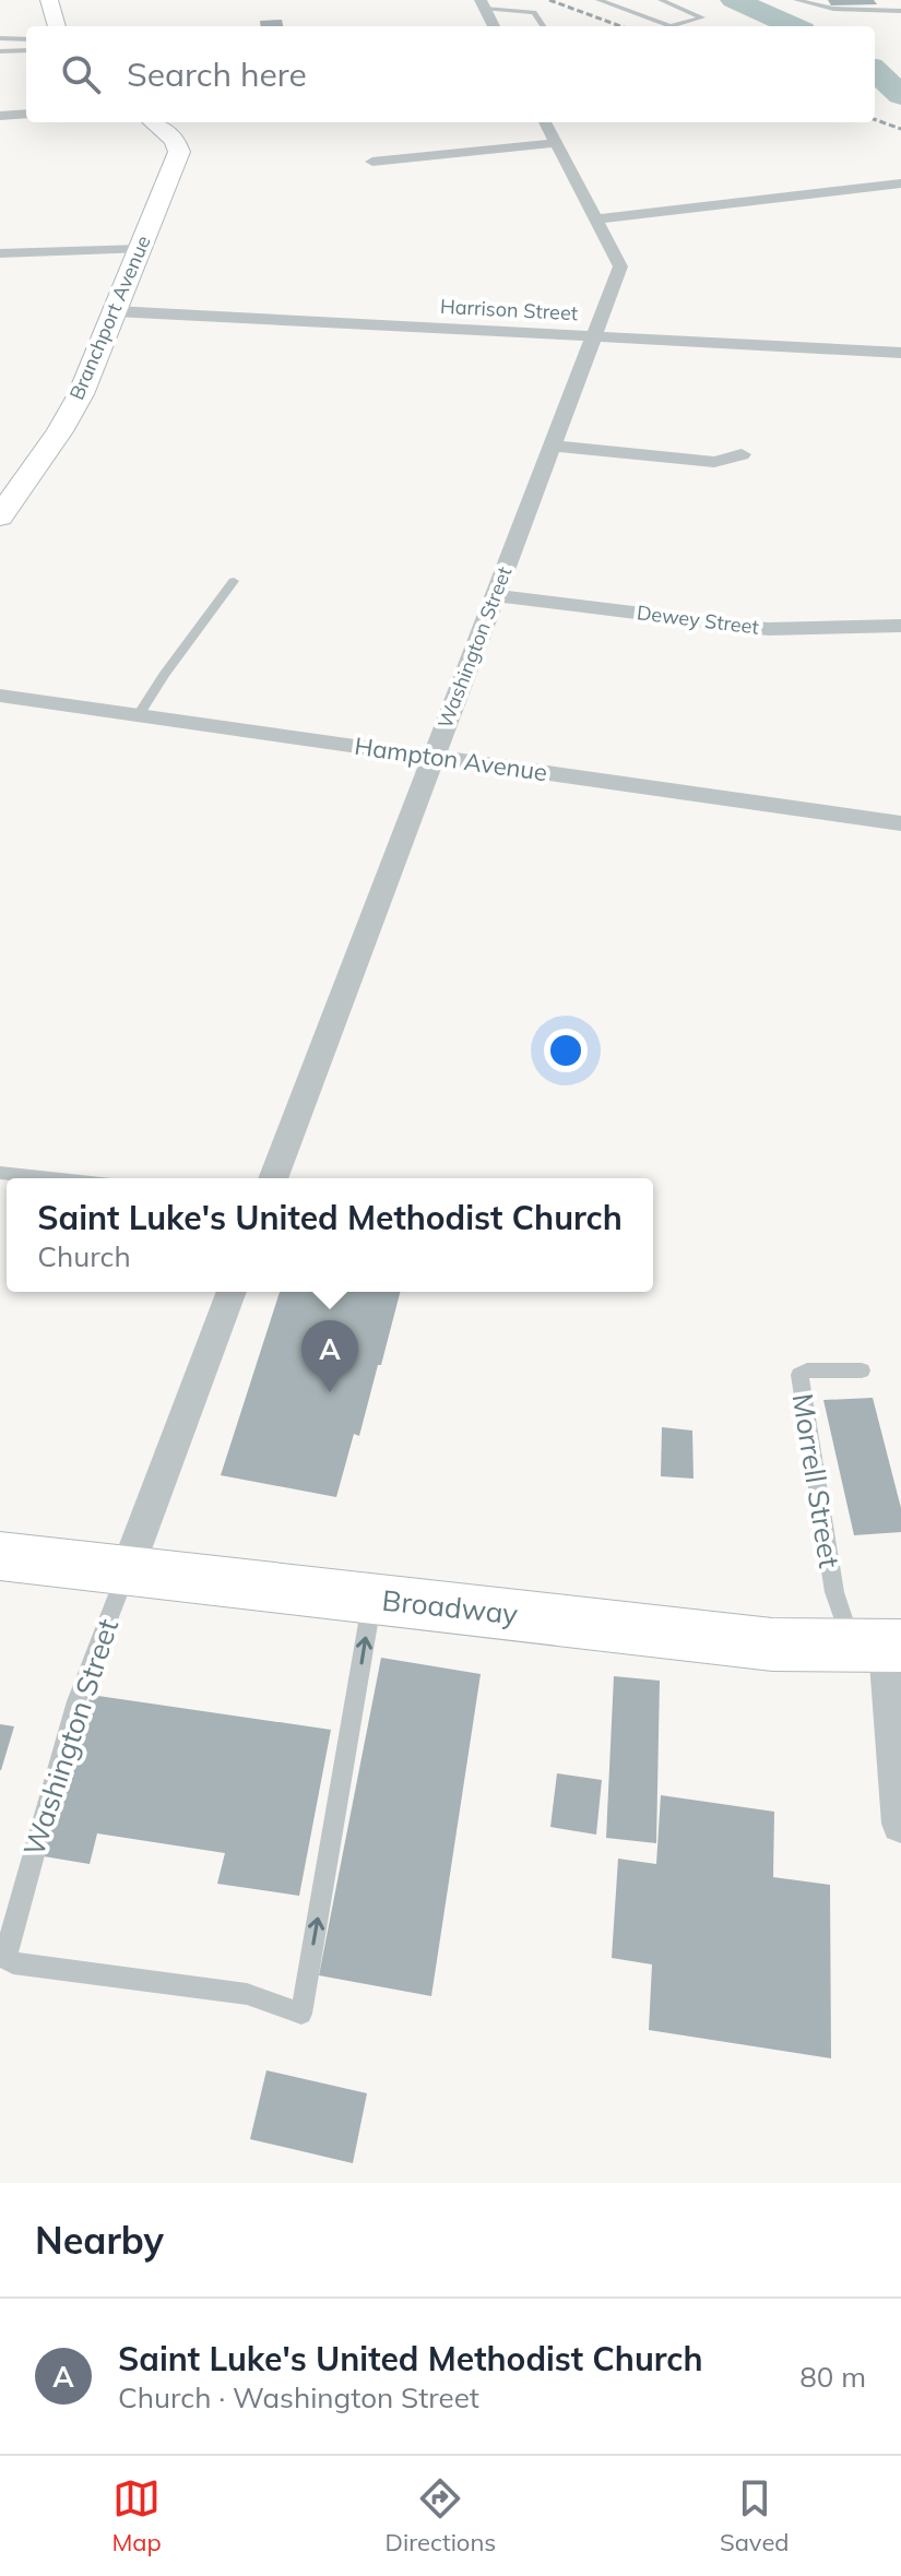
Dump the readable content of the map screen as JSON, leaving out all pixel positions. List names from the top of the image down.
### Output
{
  "streets": {
    "street": [
      "Harrison Street",
      "Branchport Avenue",
      "Dewey Street",
      "Washington Street",
      "Hampton Avenue",
      "Morrell Street",
      "Broadway"
    ]
  },
  "crossings": [
    ["Harrison Street", "Branchport Avenue"],
    ["Harrison Street", "Washington Street"],
    ["Dewey Street", "Washington Street"],
    ["Washington Street", "Hampton Avenue"],
    ["Washington Street", "Broadway"],
    ["Morrell Street", "Broadway"]
  ],
  "page": {
    "search": "Search here",
    "popup": ["Saint Luke's United Methodist Church", "Church"],
    "pins": "A",
    "heading": "Nearby",
    "list": [
      {
        "mark": "A",
        "name": "Saint Luke's United Methodist Church",
        "note": "Church · Washington Street",
        "value": "80 m"
      }
    ],
    "nav": ["Map", "Directions", "Saved"]
  }
}
